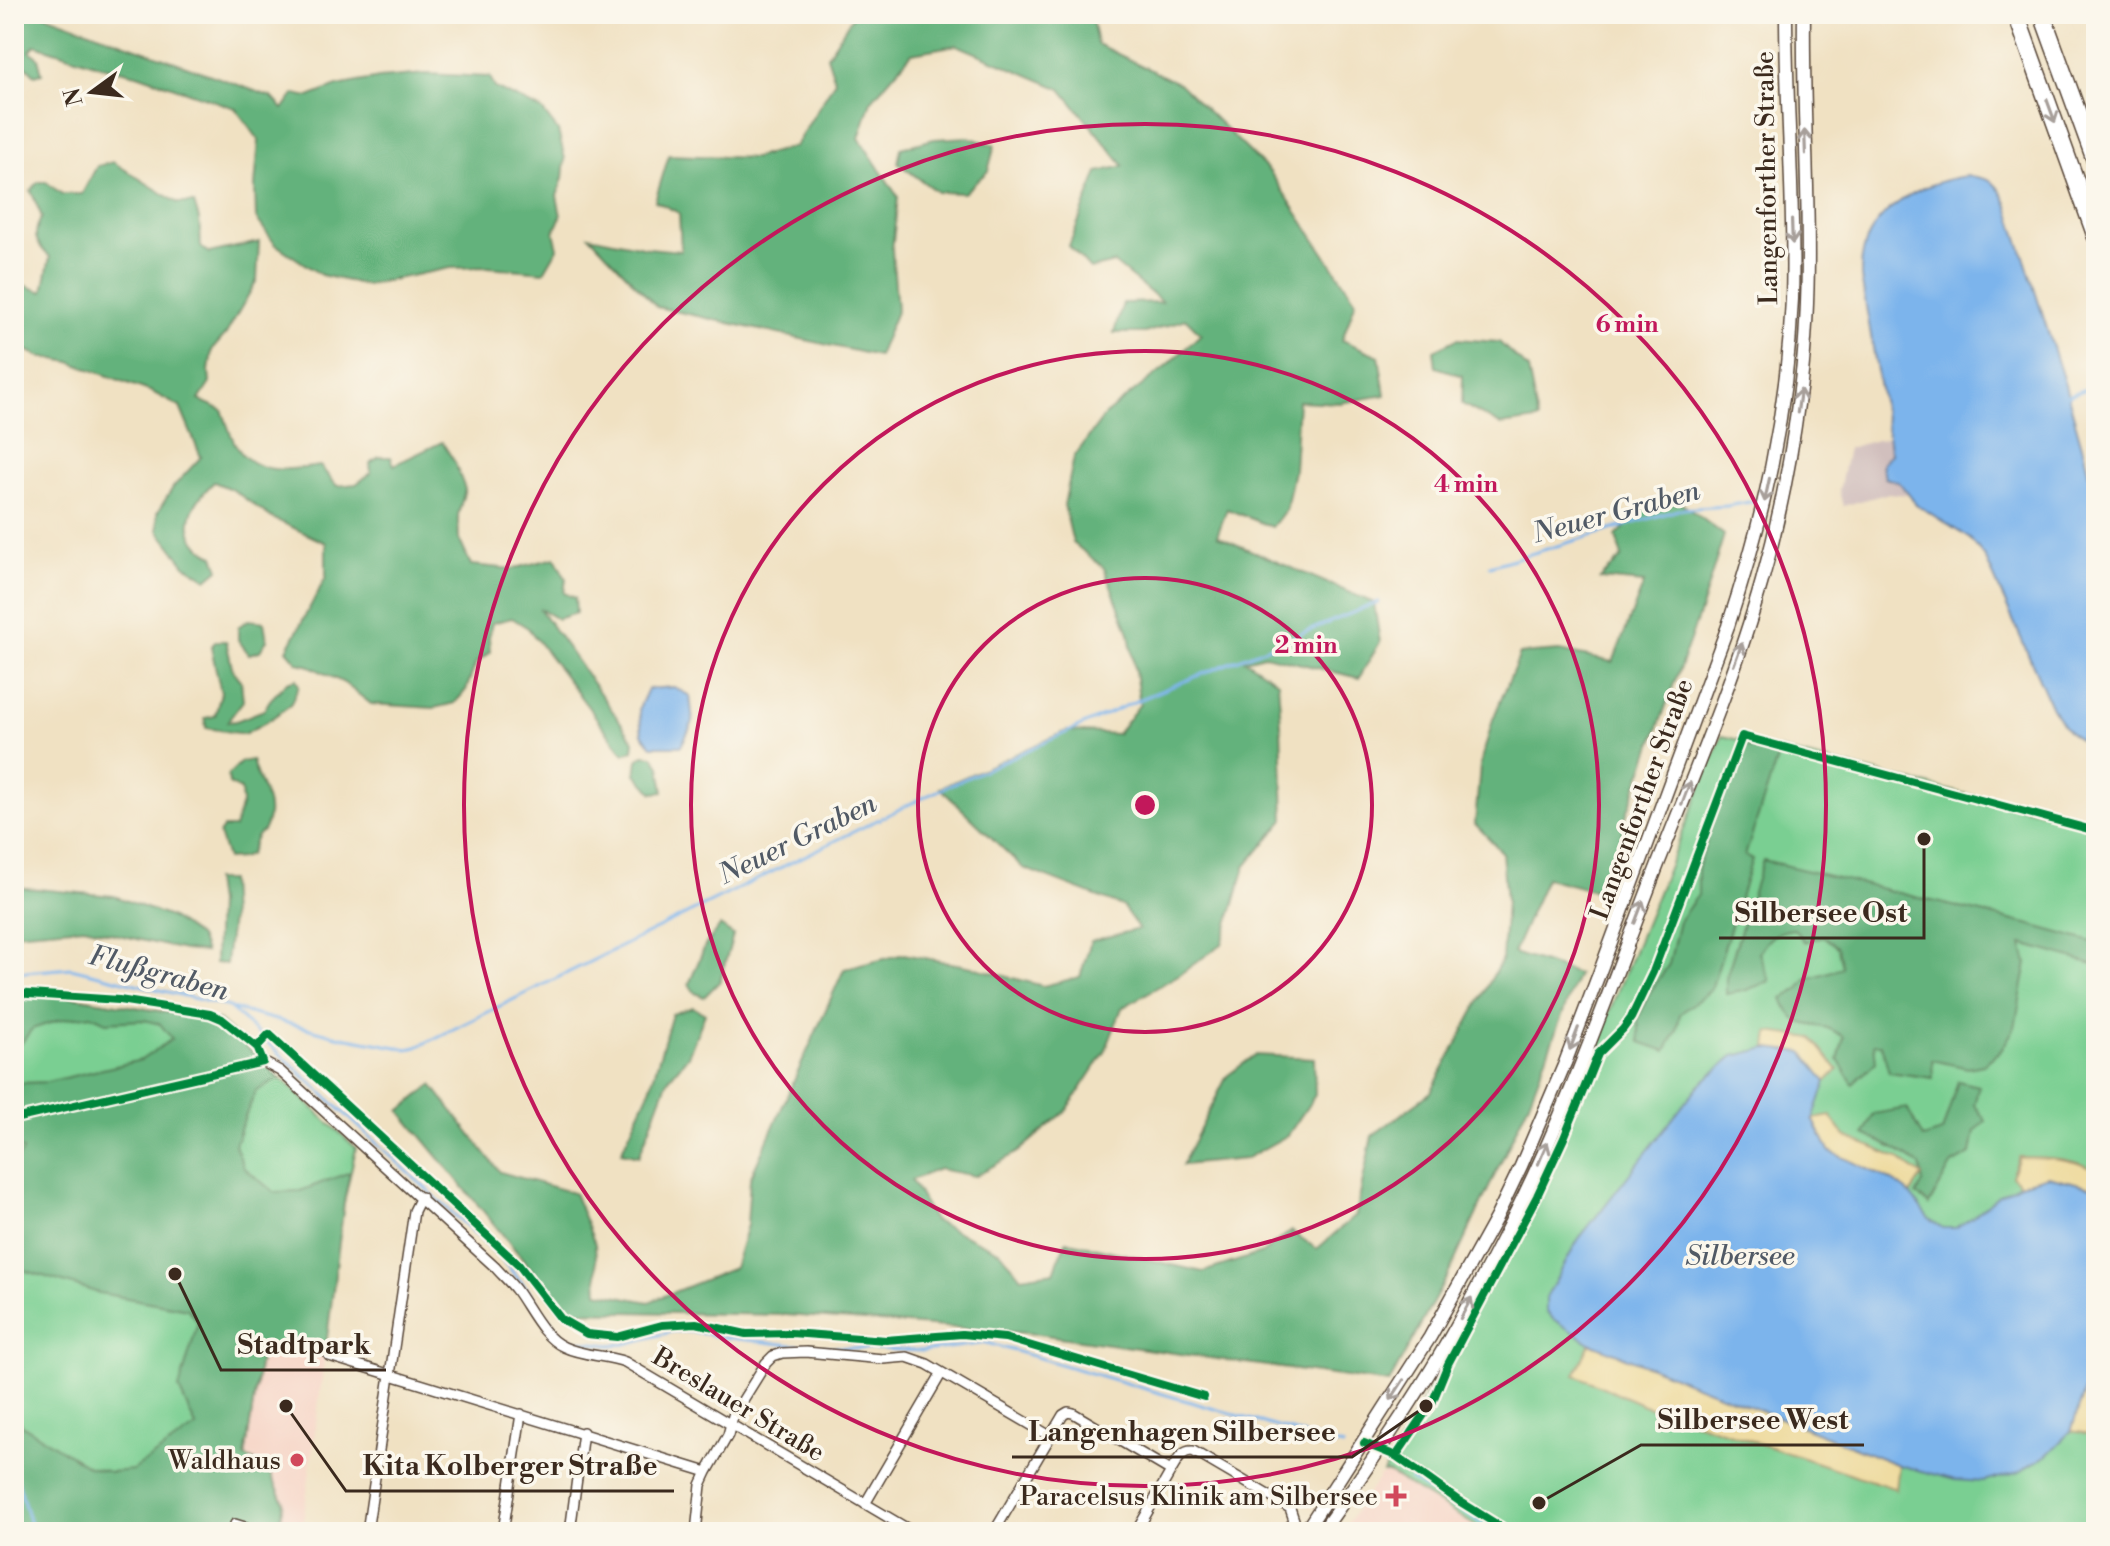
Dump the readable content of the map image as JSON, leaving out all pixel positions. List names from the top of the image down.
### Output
{
  "streets": {
    "main road": ["Langenforther Straße"],
    "street": ["Breslauer Straße"]
  },
  "water": ["Neuer Graben", "Flußgraben", "Silbersee"],
  "places": {
    "other": [
      "Silbersee Ost",
      "Stadtpark",
      "Kita Kolberger Straße",
      "Langenhagen Silbersee",
      "Waldhaus",
      "Silbersee West"
    ],
    "health": ["Paracelsus Klinik am Silbersee"]
  },
  "north": "left",
  "rings": ["6 min", "4 min", "2 min"]
}
